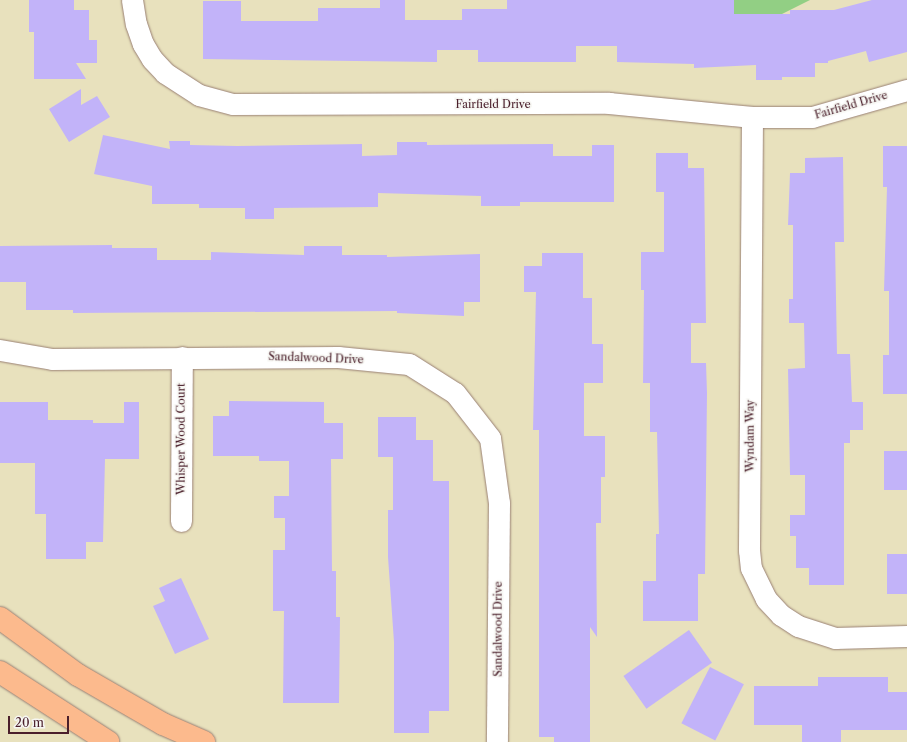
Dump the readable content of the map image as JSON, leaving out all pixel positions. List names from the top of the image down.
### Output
{
  "streets": {
    "street": [
      "Fairfield Drive",
      "Sandalwood Drive",
      "Wyndam Way",
      "Whisper Wood Court"
    ]
  },
  "crossings": [
    ["Fairfield Drive", "Wyndam Way"],
    ["Sandalwood Drive", "Whisper Wood Court"]
  ],
  "scale_bar": "20 m"
}
